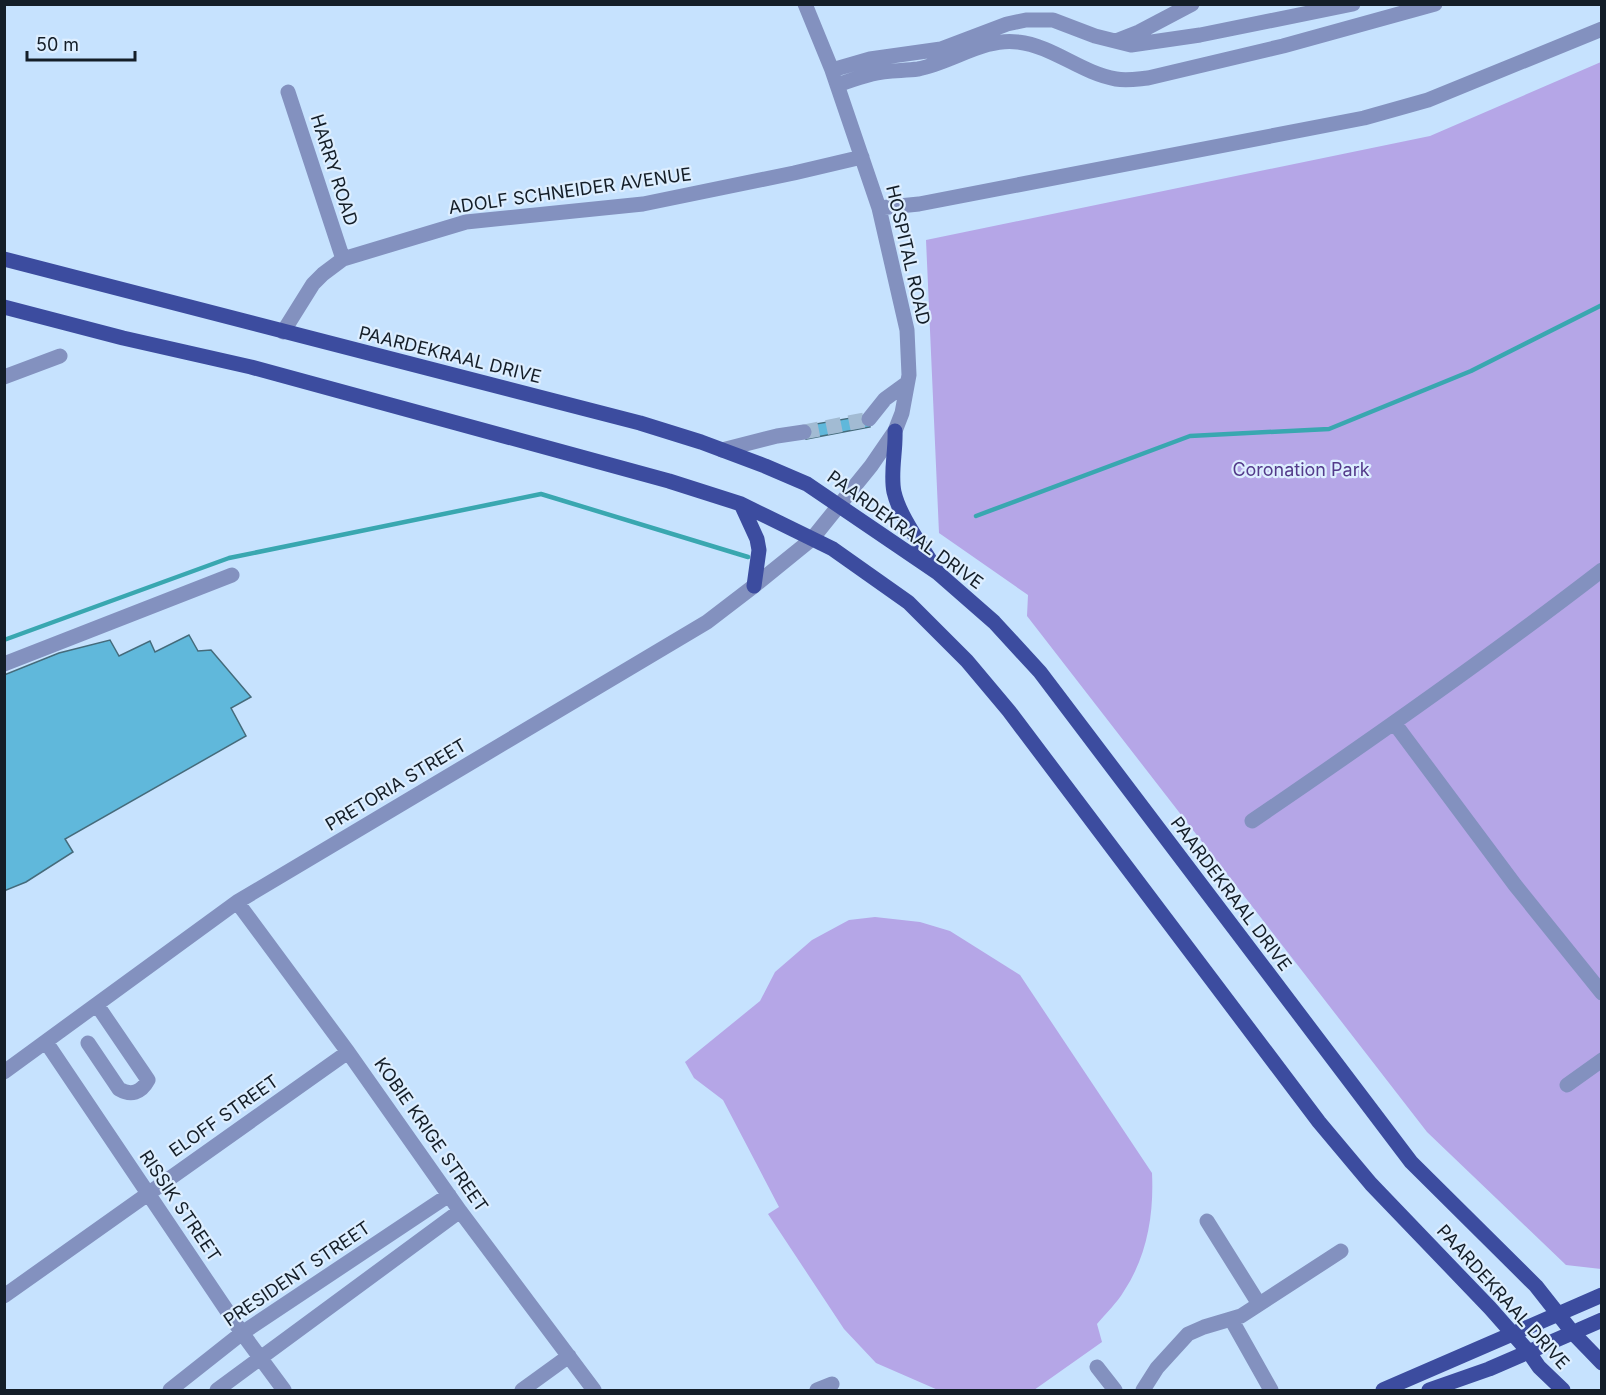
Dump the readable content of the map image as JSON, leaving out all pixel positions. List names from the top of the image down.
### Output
{
  "streets": {
    "main road": ["PAARDEKRAAL DRIVE"],
    "street": [
      "HARRY ROAD",
      "ADOLF SCHNEIDER AVENUE",
      "HOSPITAL ROAD",
      "PRETORIA STREET",
      "ELOFF STREET",
      "KOBIE KRIGE STREET",
      "RISSIK STREET",
      "PRESIDENT STREET"
    ]
  },
  "crossings": [
    ["HARRY ROAD", "ADOLF SCHNEIDER AVENUE"],
    ["ADOLF SCHNEIDER AVENUE", "HOSPITAL ROAD"],
    ["ADOLF SCHNEIDER AVENUE", "PAARDEKRAAL DRIVE"],
    ["HOSPITAL ROAD", "PAARDEKRAAL DRIVE"],
    ["HOSPITAL ROAD", "PRETORIA STREET"],
    ["PAARDEKRAAL DRIVE", "PRETORIA STREET"],
    ["PRETORIA STREET", "KOBIE KRIGE STREET"],
    ["PRETORIA STREET", "RISSIK STREET"],
    ["ELOFF STREET", "KOBIE KRIGE STREET"],
    ["ELOFF STREET", "RISSIK STREET"],
    ["KOBIE KRIGE STREET", "PRESIDENT STREET"],
    ["RISSIK STREET", "PRESIDENT STREET"]
  ],
  "parks": ["Coronation Park"],
  "scale_bar": "50 m"
}
